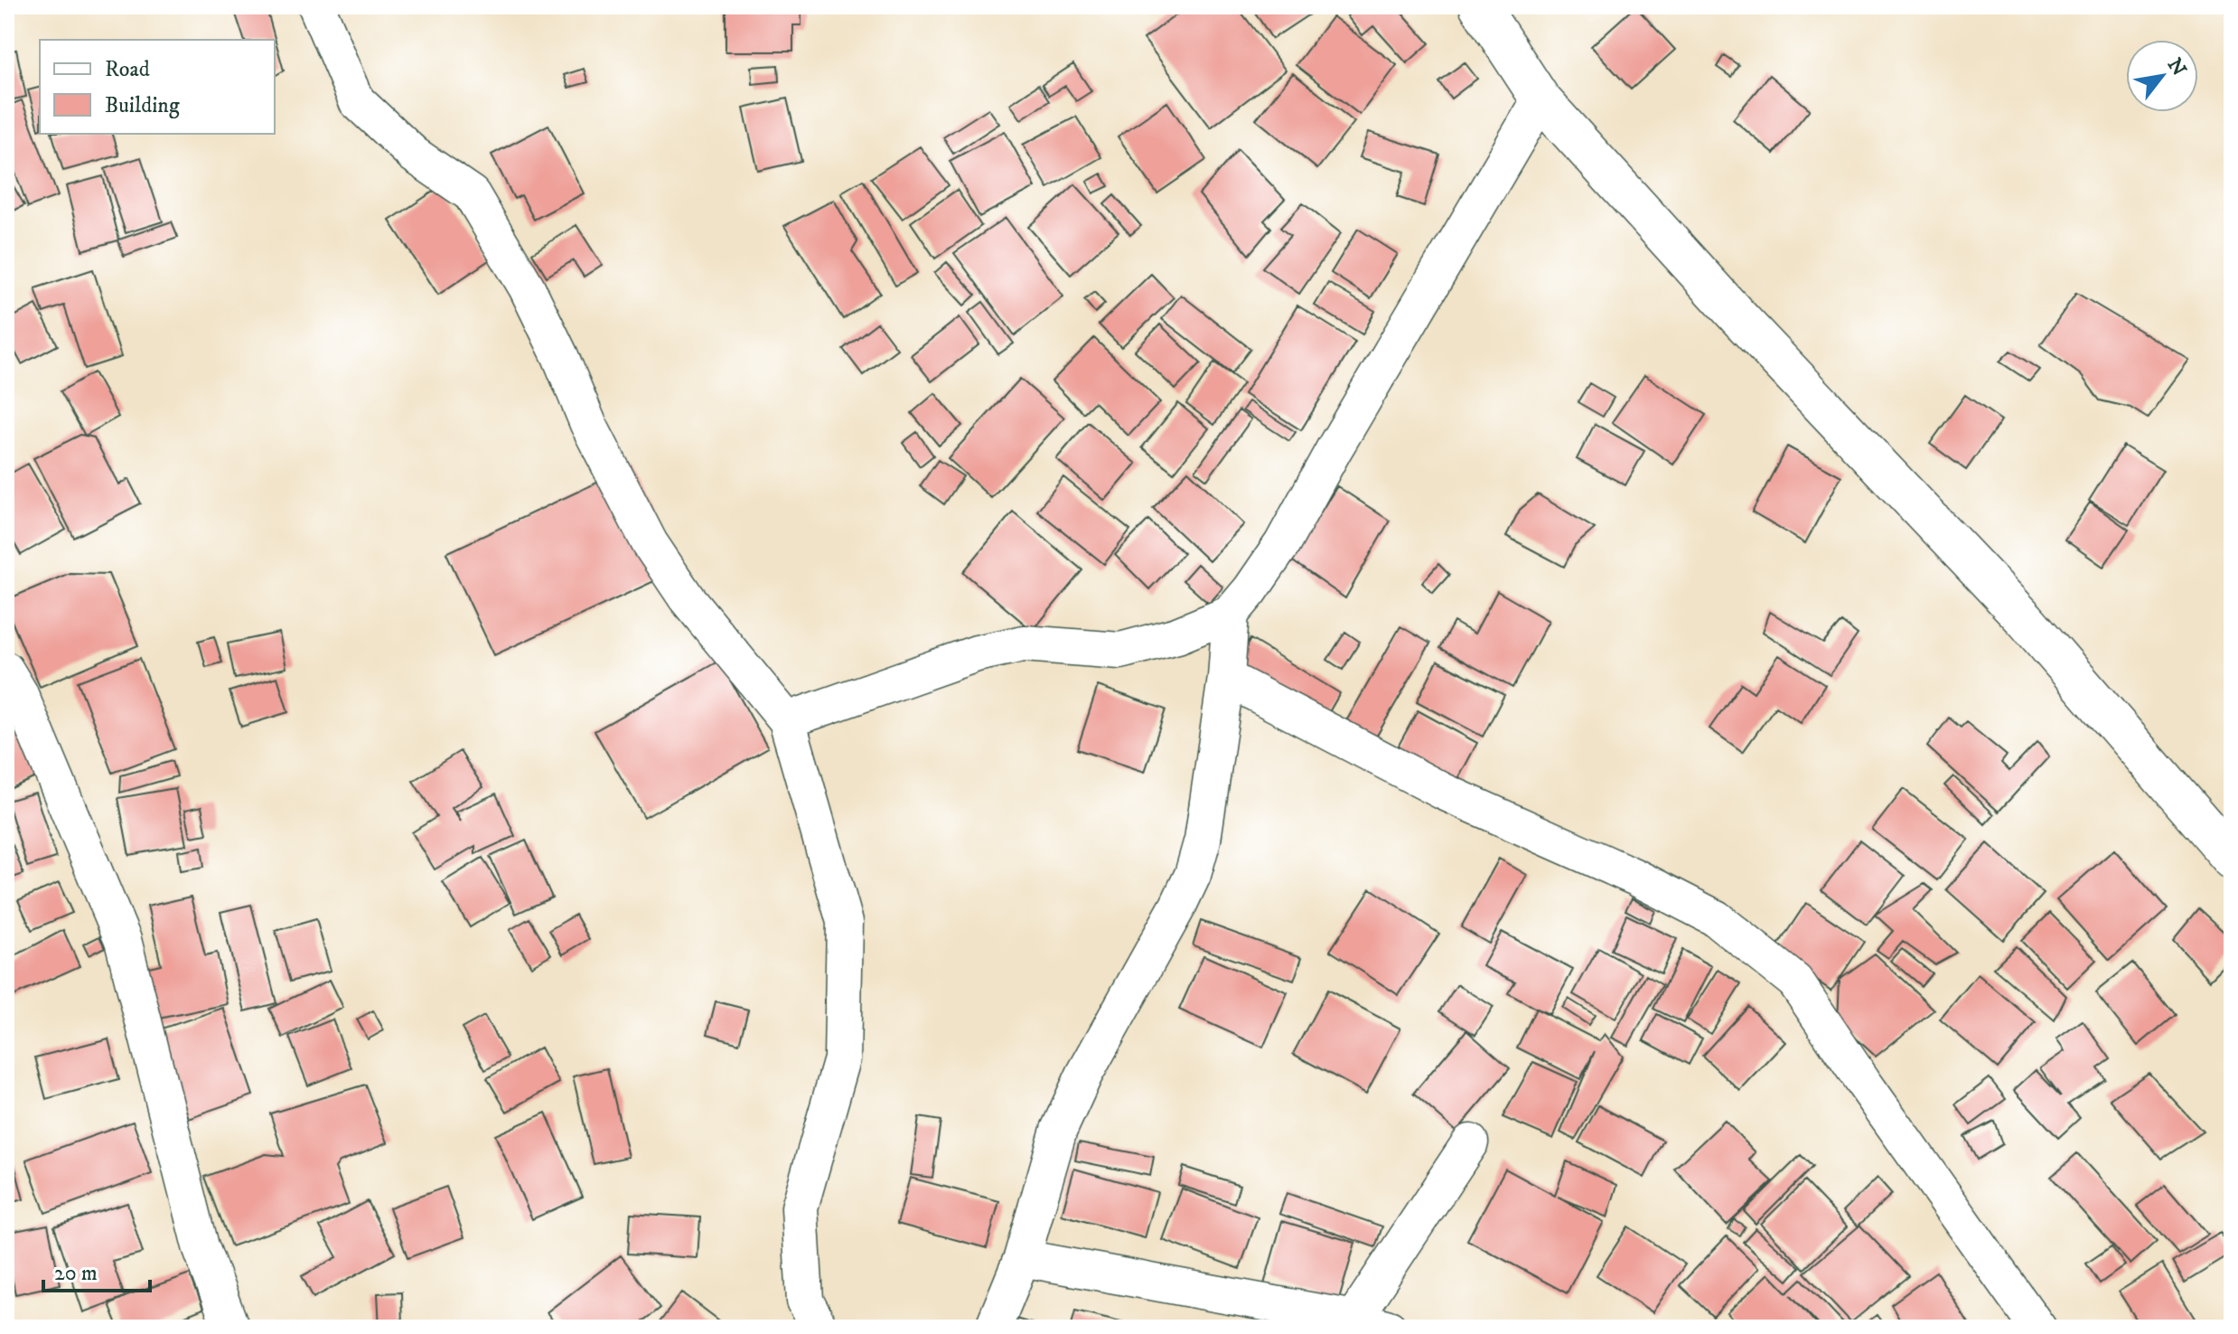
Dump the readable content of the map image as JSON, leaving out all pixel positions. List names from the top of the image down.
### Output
{
  "legend": ["Road", "Building"],
  "scale_bar": "20 m",
  "north": "top right"
}
